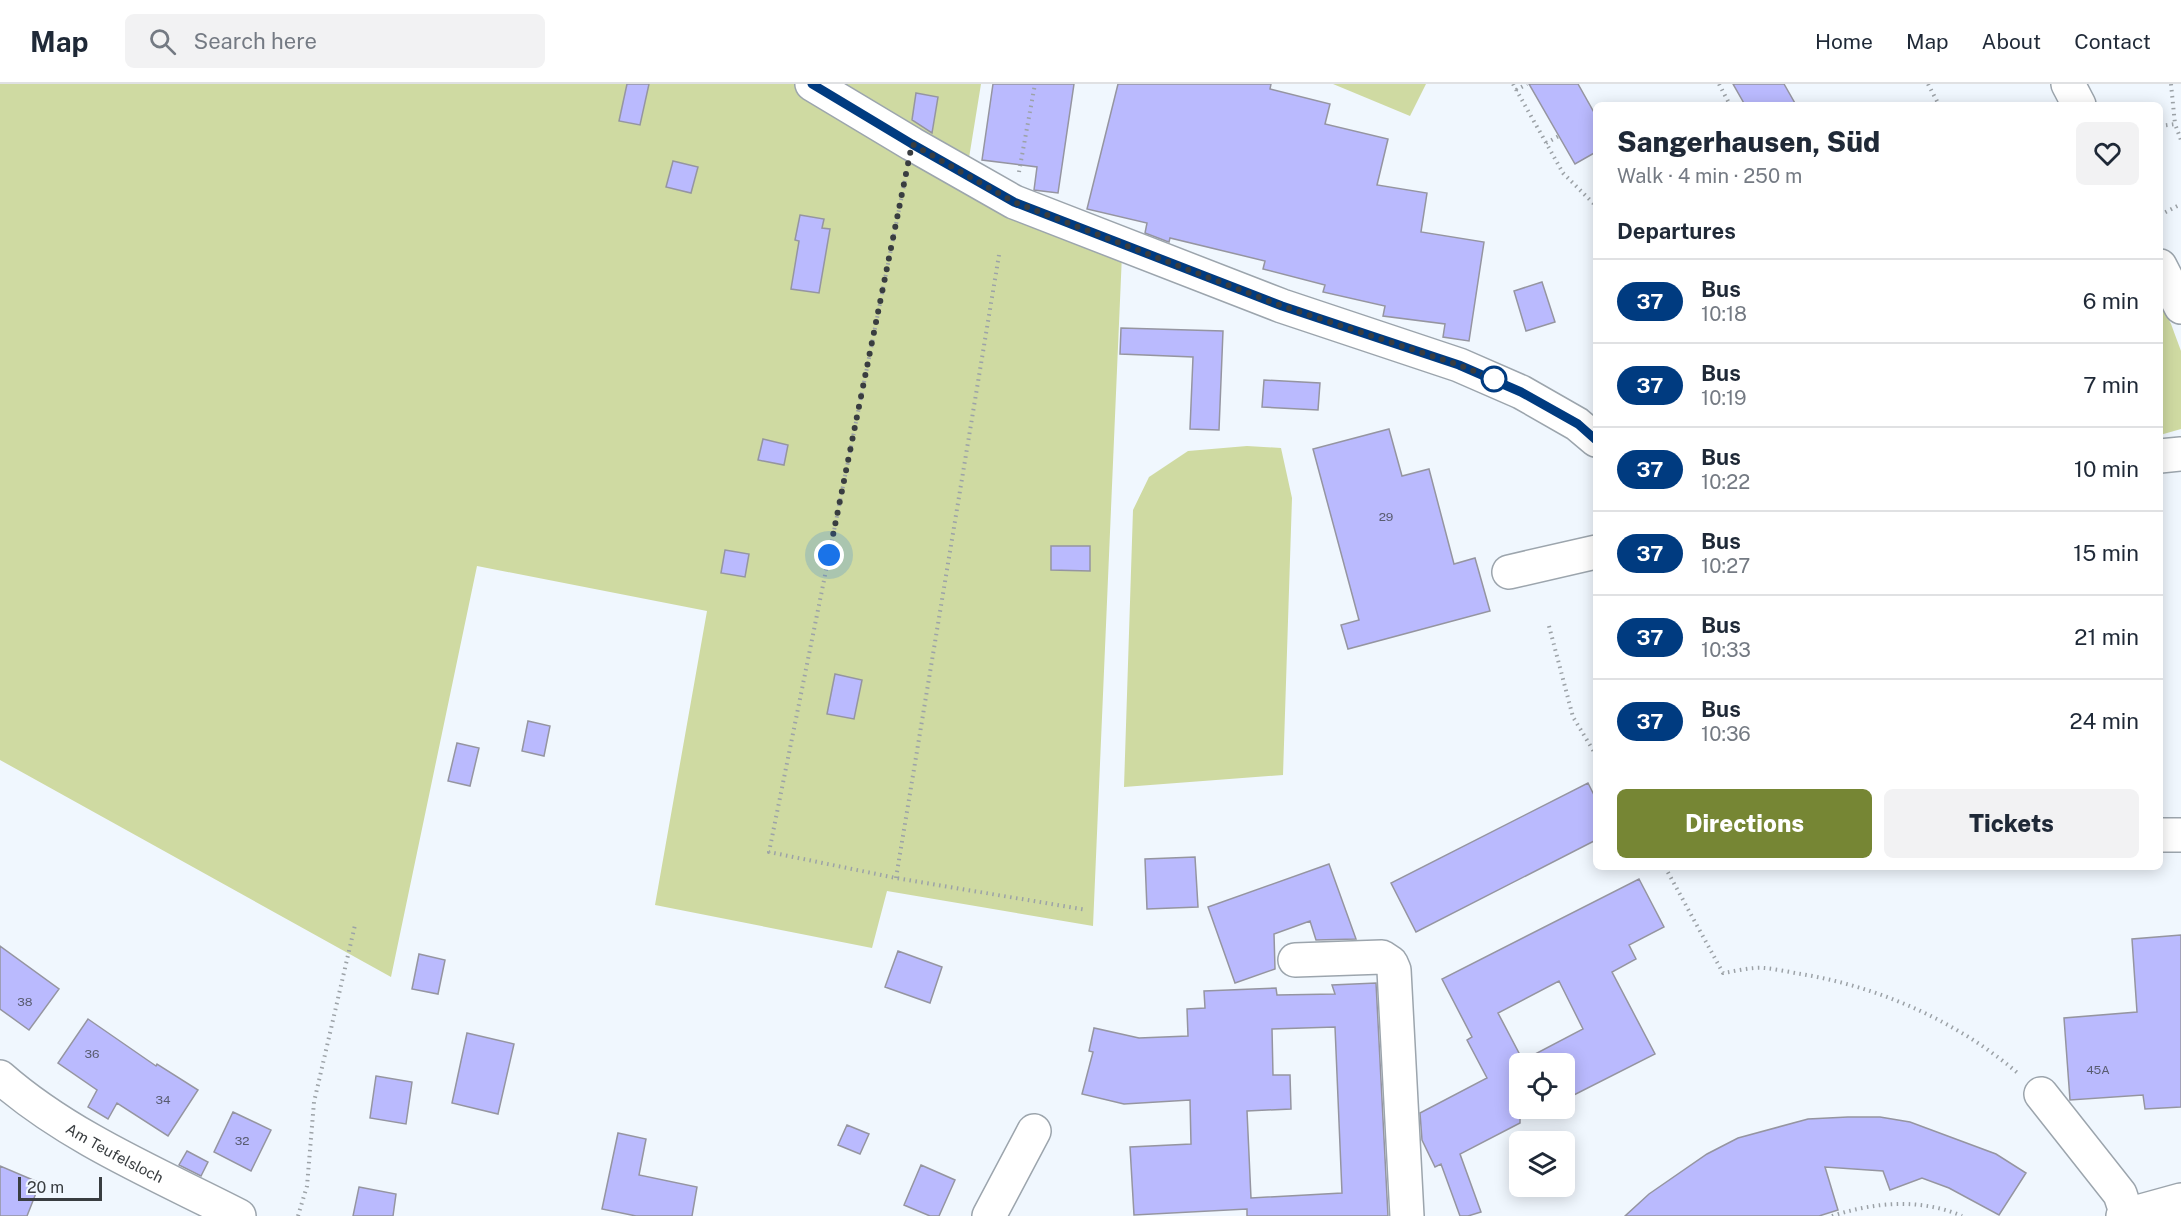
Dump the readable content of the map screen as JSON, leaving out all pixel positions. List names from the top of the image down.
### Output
{
  "streets": {
    "street": ["Am Teufelsloch"]
  },
  "lines": ["bus line 37"],
  "house_numbers": [
    "29",
    "38",
    "36",
    "45A",
    "34",
    "32"
  ],
  "scale_bar": "20 m",
  "page": {
    "header": "Map",
    "search": "Search here",
    "nav": [
      "Home",
      "Map",
      "About",
      "Contact"
    ],
    "heading": [
      ["Sangerhausen, Süd", "Walk · 4 min · 250 m"],
      "Departures"
    ],
    "list": [
      {
        "mark": "37",
        "name": "Bus",
        "note": "10:18",
        "value": "6 min"
      },
      {
        "mark": "37",
        "name": "Bus",
        "note": "10:19",
        "value": "7 min"
      },
      {
        "mark": "37",
        "name": "Bus",
        "note": "10:22",
        "value": "10 min"
      },
      {
        "mark": "37",
        "name": "Bus",
        "note": "10:27",
        "value": "15 min"
      },
      {
        "mark": "37",
        "name": "Bus",
        "note": "10:33",
        "value": "21 min"
      },
      {
        "mark": "37",
        "name": "Bus",
        "note": "10:36",
        "value": "24 min"
      }
    ],
    "buttons": ["Directions", "Tickets"],
    "scale": "20 m"
  }
}
